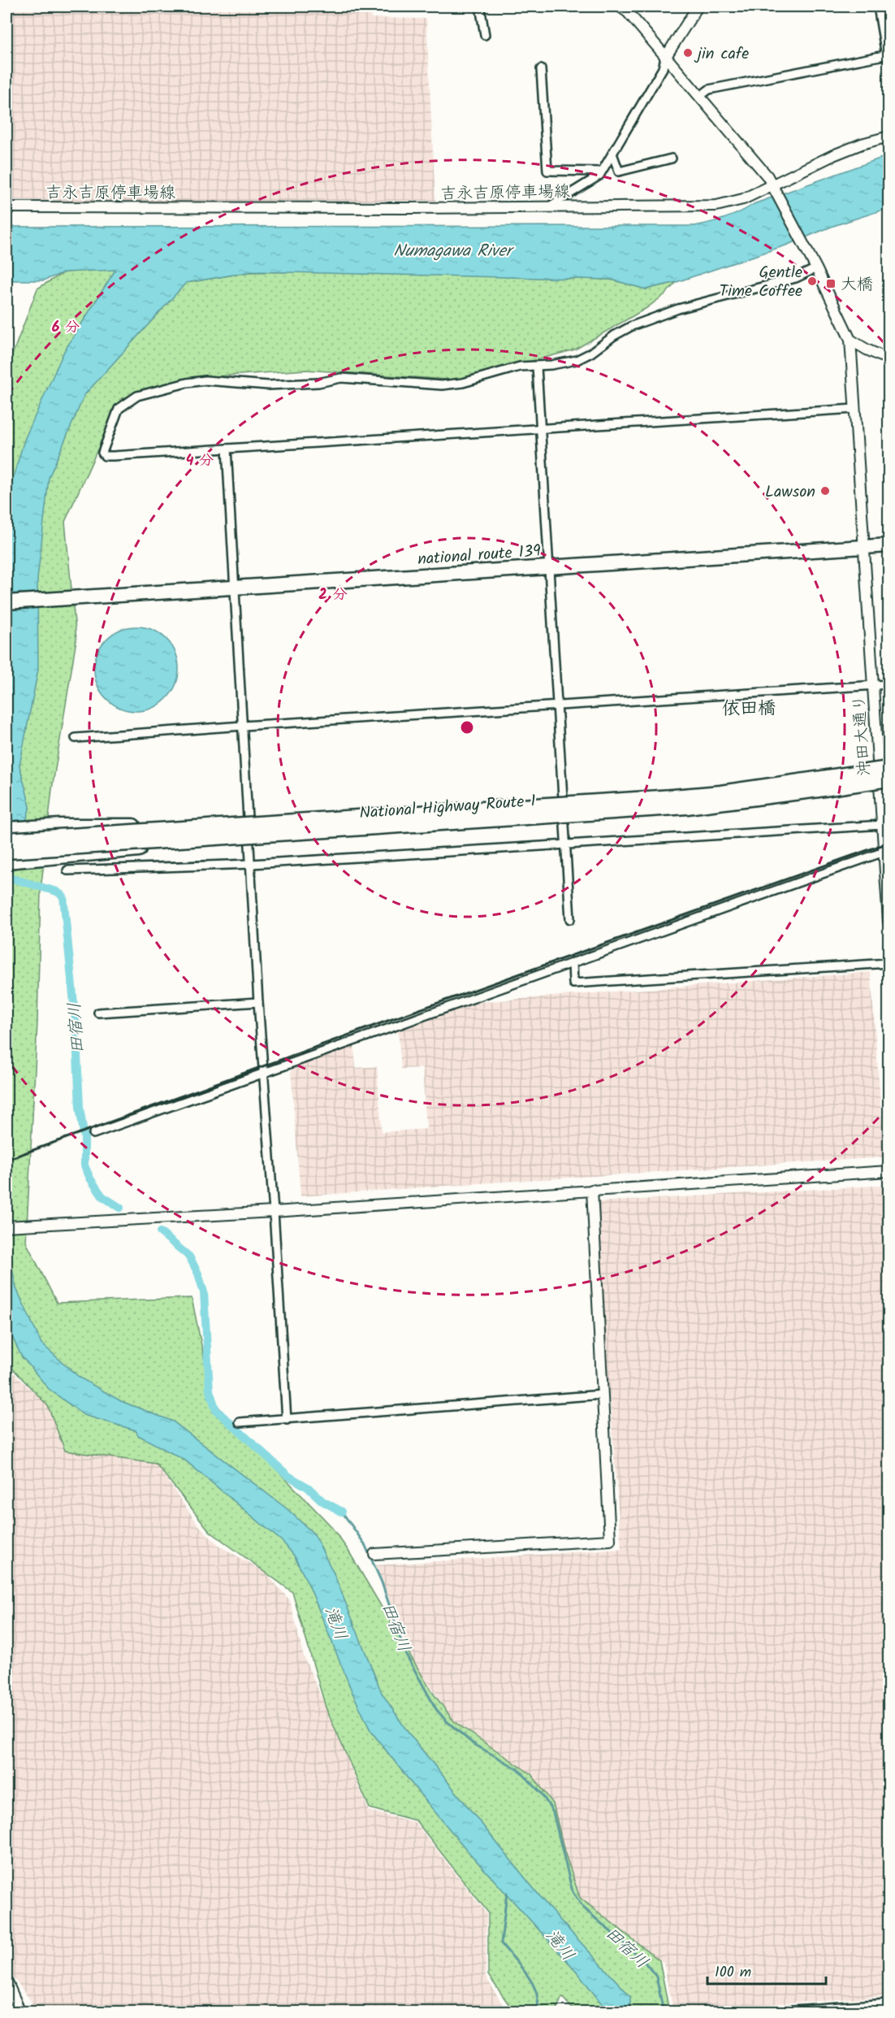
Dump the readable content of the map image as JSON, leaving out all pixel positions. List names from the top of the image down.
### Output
{
  "streets": {
    "highway": ["national route 139", "National Highway Route 1"],
    "street": ["吉永吉原停車場線", "沖田大通り"]
  },
  "crossings": [
    ["national route 139", "沖田大通り"]
  ],
  "districts": ["依田橋"],
  "water": ["Numagawa River", "田宿川", "滝川"],
  "places": {
    "other": ["jin cafe", "Gentle Time Coffee", "Lawson"],
    "transit": ["大橋"]
  },
  "scale_bar": "100 m",
  "rings": ["6 分", "4 分", "2 分"]
}
